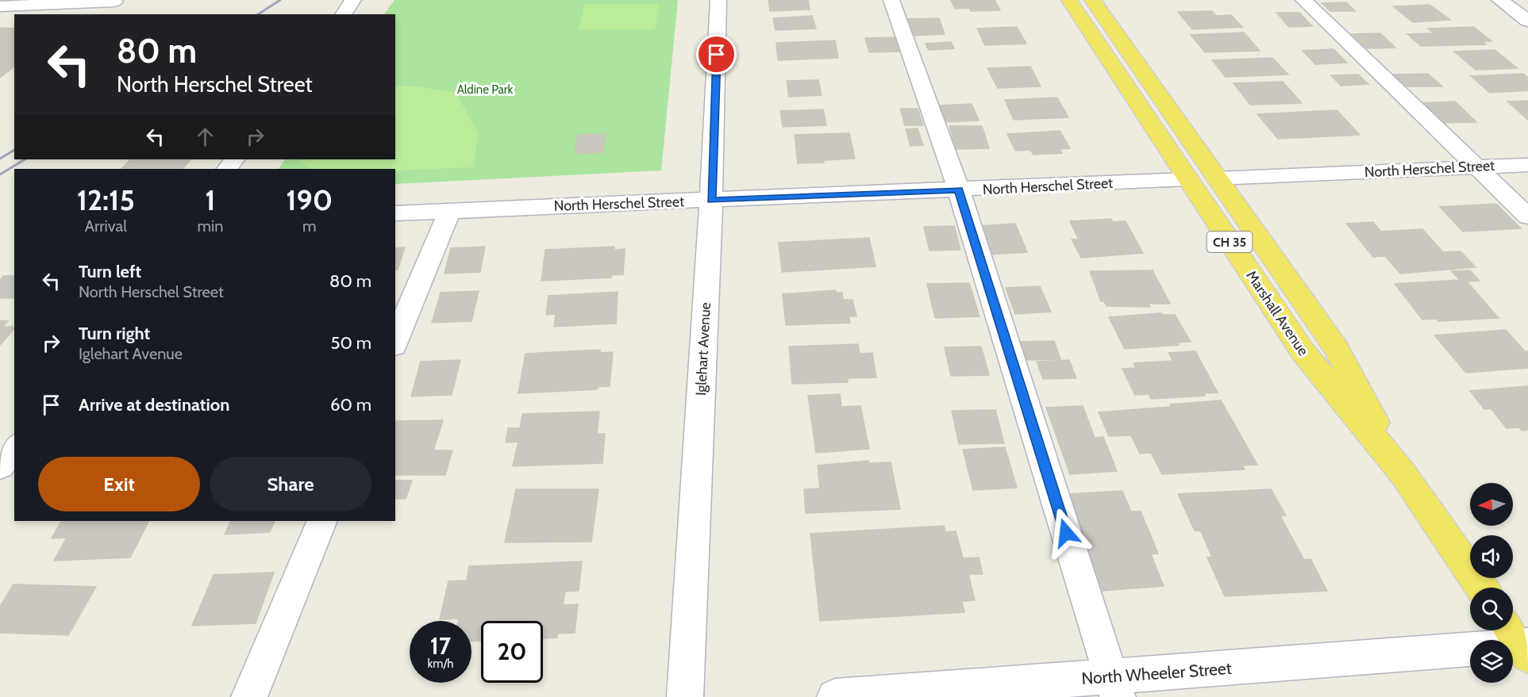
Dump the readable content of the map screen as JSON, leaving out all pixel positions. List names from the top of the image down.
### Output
{
  "streets": {
    "main road": ["CH 35", "Marshall Avenue"],
    "street": ["North Herschel Street", "Iglehart Avenue", "North Wheeler Street"]
  },
  "crossings": [
    ["North Herschel Street", "Marshall Avenue"],
    ["North Herschel Street", "Iglehart Avenue"]
  ],
  "parks": ["Aldine Park"],
  "north": "left",
  "page": {
    "turn": ["80 m", "North Herschel Street"],
    "eta": [
      "12:15",
      "Arrival",
      "1",
      "min",
      "190",
      "m"
    ],
    "list": [
      {
        "name": "Turn left",
        "note": "North Herschel Street",
        "value": "80 m"
      },
      {
        "name": "Turn right",
        "note": "Iglehart Avenue",
        "value": "50 m"
      },
      {
        "name": "Arrive at destination",
        "value": "60 m"
      }
    ],
    "buttons": ["Exit", "Share"],
    "speed": "17 km/h",
    "limit": "20"
  }
}
